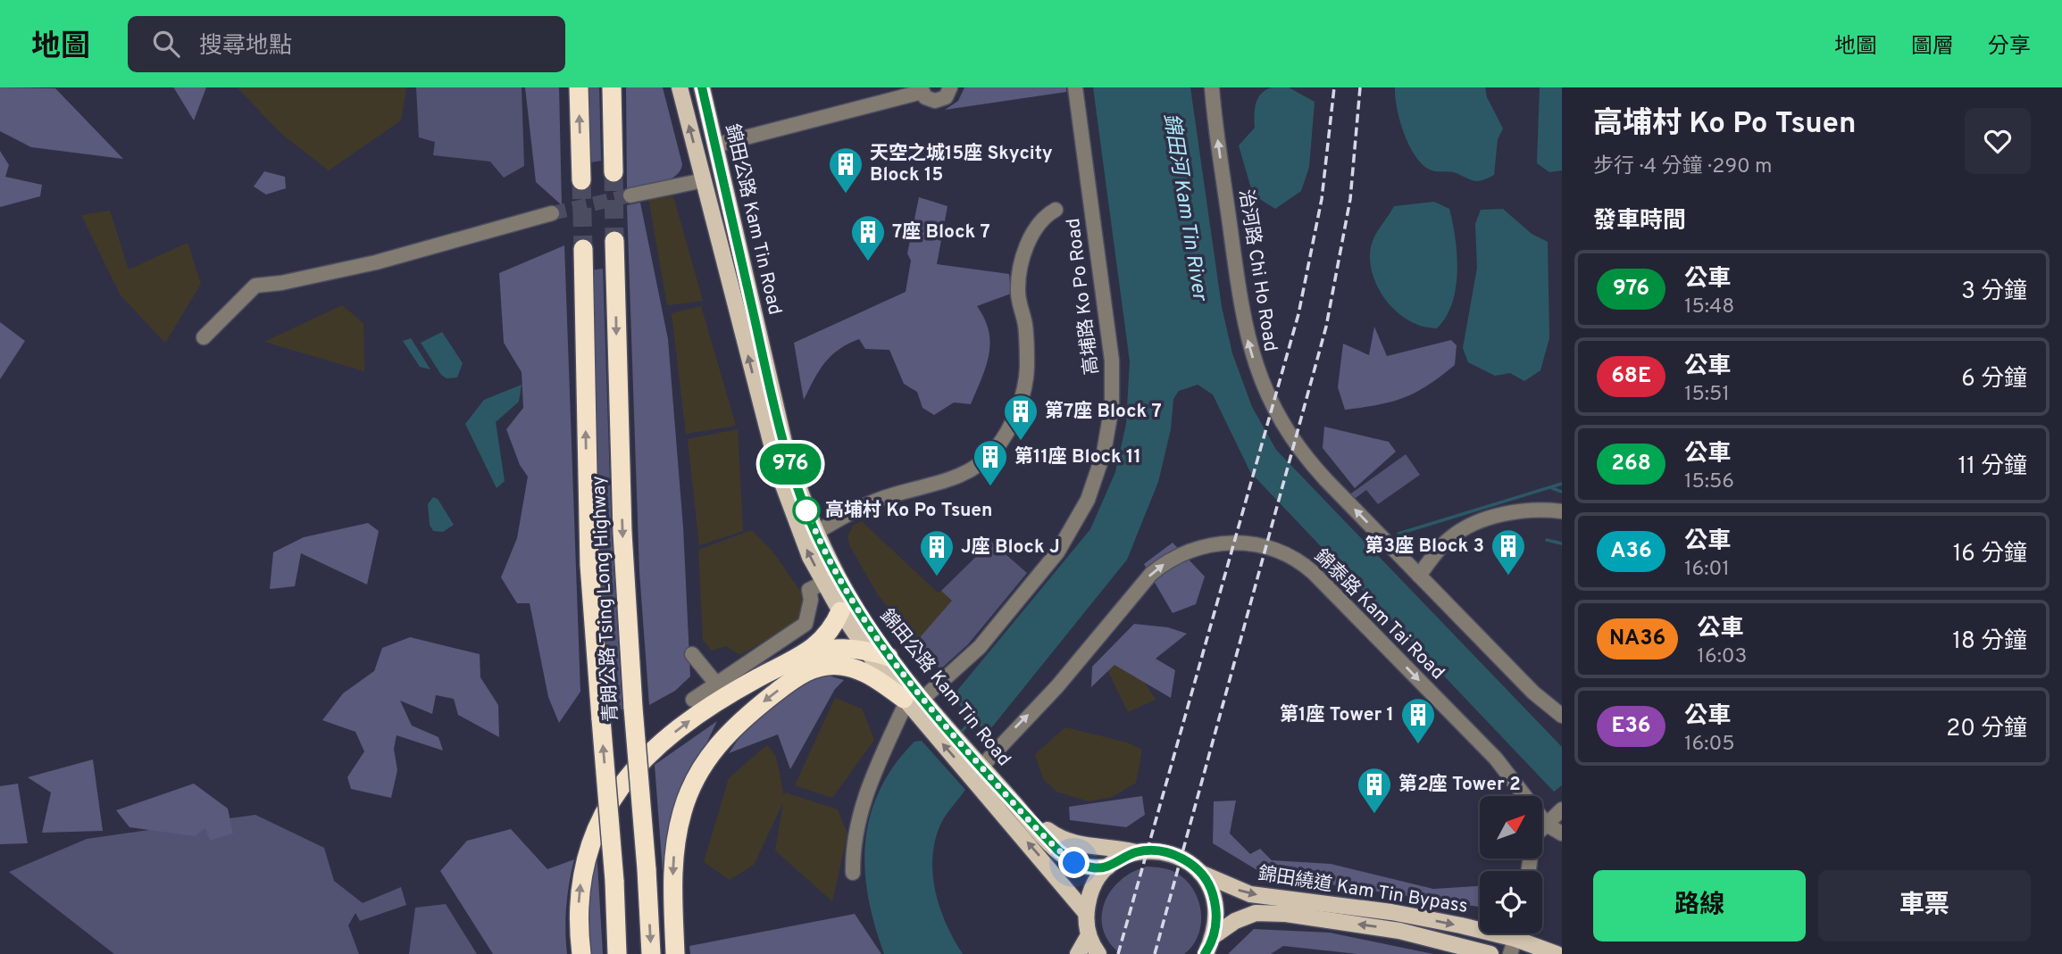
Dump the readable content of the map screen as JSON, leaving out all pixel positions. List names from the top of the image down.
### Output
{
  "streets": {
    "highway": ["青朗公路 Tsing Long Highway"],
    "main road": ["錦田公路 Kam Tin Road", "錦田繞道 Kam Tin Bypass"],
    "street": ["治河路 Chi Ho Road", "高埔路 Ko Po Road", "錦泰路 Kam Tai Road"]
  },
  "crossings": [
    ["錦田公路 Kam Tin Road", "高埔路 Ko Po Road"],
    ["錦田公路 Kam Tin Road", "錦泰路 Kam Tai Road"]
  ],
  "one_way": ["治河路 Chi Ho Road"],
  "water": ["錦田河 Kam Tin River"],
  "places": {
    "building": [
      "天空之城15座 Skycity Block 15",
      "7座 Block 7",
      "第7座 Block 7",
      "第11座 Block 11",
      "第3座 Block 3",
      "J座 Block J",
      "第1座 Tower 1",
      "第2座 Tower 2"
    ],
    "other": ["高埔村 Ko Po Tsuen"]
  },
  "lines": ["bus line 976"],
  "north": "top right",
  "page": {
    "header": "地圖",
    "search": "搜尋地點",
    "nav": ["地圖", "圖層", "分享"],
    "on_map": "976",
    "heading": [
      ["高埔村 Ko Po Tsuen", "步行 · 4 分鐘 · 290 m"],
      "發車時間"
    ],
    "list": [
      {
        "mark": "976",
        "name": "公車",
        "note": "15:48",
        "value": "3 分鐘"
      },
      {
        "mark": "68E",
        "name": "公車",
        "note": "15:51",
        "value": "6 分鐘"
      },
      {
        "mark": "268",
        "name": "公車",
        "note": "15:56",
        "value": "11 分鐘"
      },
      {
        "mark": "A36",
        "name": "公車",
        "note": "16:01",
        "value": "16 分鐘"
      },
      {
        "mark": "NA36",
        "name": "公車",
        "note": "16:03",
        "value": "18 分鐘"
      },
      {
        "mark": "E36",
        "name": "公車",
        "note": "16:05",
        "value": "20 分鐘"
      }
    ],
    "buttons": ["路線", "車票"]
  }
}
